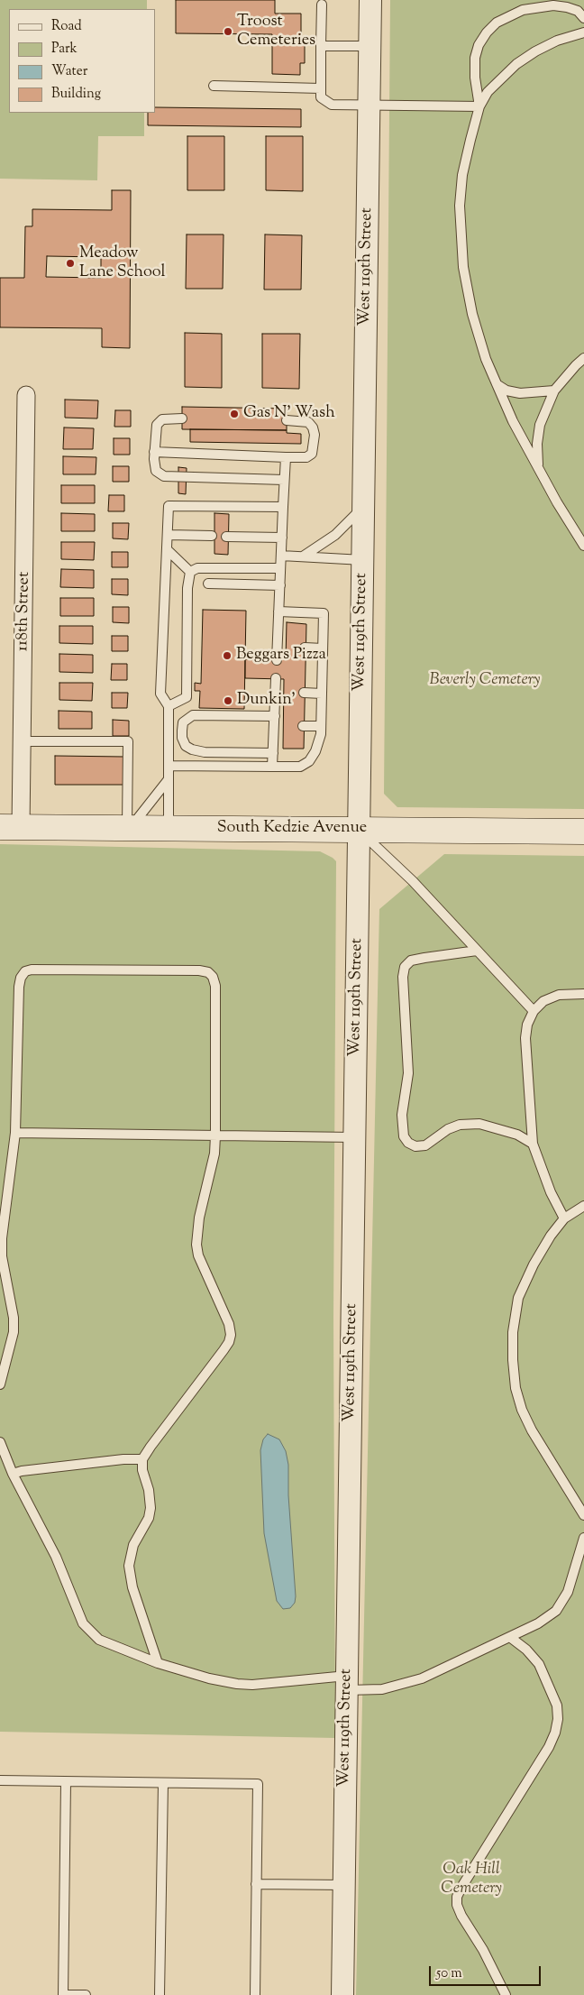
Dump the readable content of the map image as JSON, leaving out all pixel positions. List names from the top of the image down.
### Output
{
  "streets": {
    "main road": ["South Kedzie Avenue"],
    "street": ["West 119th Street", "118th Street"]
  },
  "crossings": [
    ["West 119th Street", "South Kedzie Avenue"],
    ["118th Street", "South Kedzie Avenue"]
  ],
  "parks": ["Beverly Cemetery", "Oak Hill Cemetery"],
  "places": [
    "Troost Cemeteries",
    "Meadow Lane School",
    "Gas N' Wash",
    "Beggars Pizza",
    "Dunkin'"
  ],
  "legend": [
    "Road",
    "Park",
    "Water",
    "Building"
  ],
  "scale_bar": "50 m"
}
